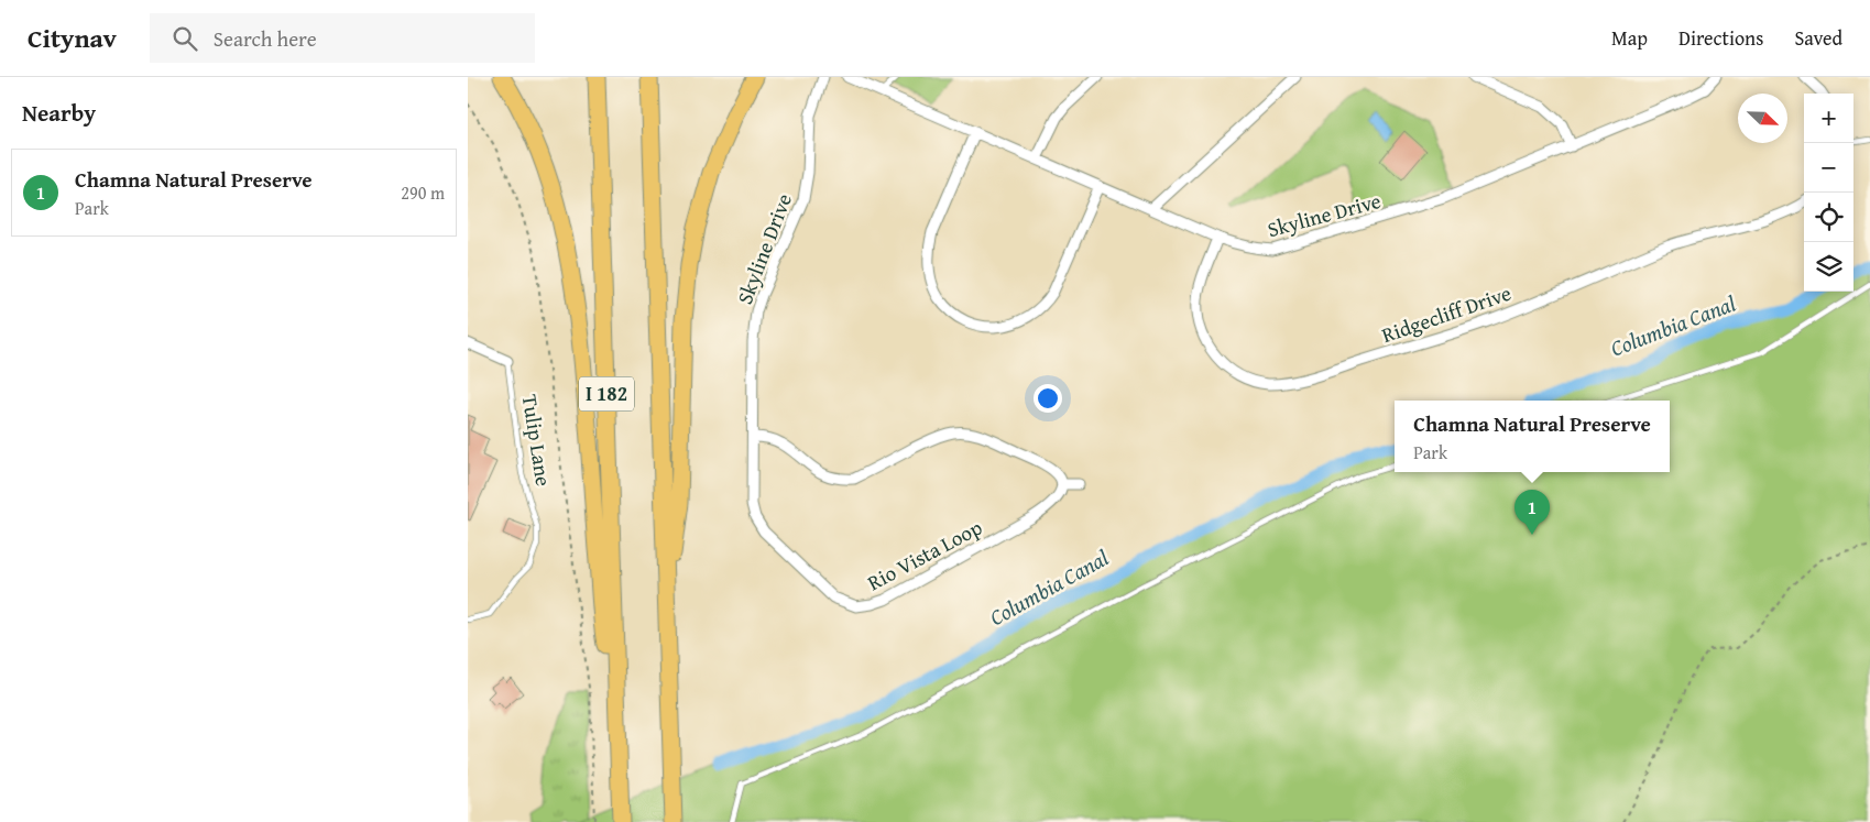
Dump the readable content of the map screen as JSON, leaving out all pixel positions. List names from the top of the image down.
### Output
{
  "streets": {
    "highway": ["I 182"],
    "street": [
      "Skyline Drive",
      "Ridgecliff Drive",
      "Tulip Lane",
      "Rio Vista Loop"
    ]
  },
  "crossings": [
    ["Skyline Drive", "Ridgecliff Drive"],
    ["Skyline Drive", "Rio Vista Loop"]
  ],
  "water": ["Columbia Canal"],
  "north": "bottom right",
  "page": {
    "header": "Citynav",
    "search": "Search here",
    "nav": ["Map", "Directions", "Saved"],
    "heading": "Nearby",
    "map_buttons": ["+", "−"],
    "list": [
      {
        "mark": "1",
        "name": "Chamna Natural Preserve",
        "note": "Park",
        "value": "290 m"
      }
    ],
    "popup": ["Chamna Natural Preserve", "Park"],
    "pins": "1"
  }
}
